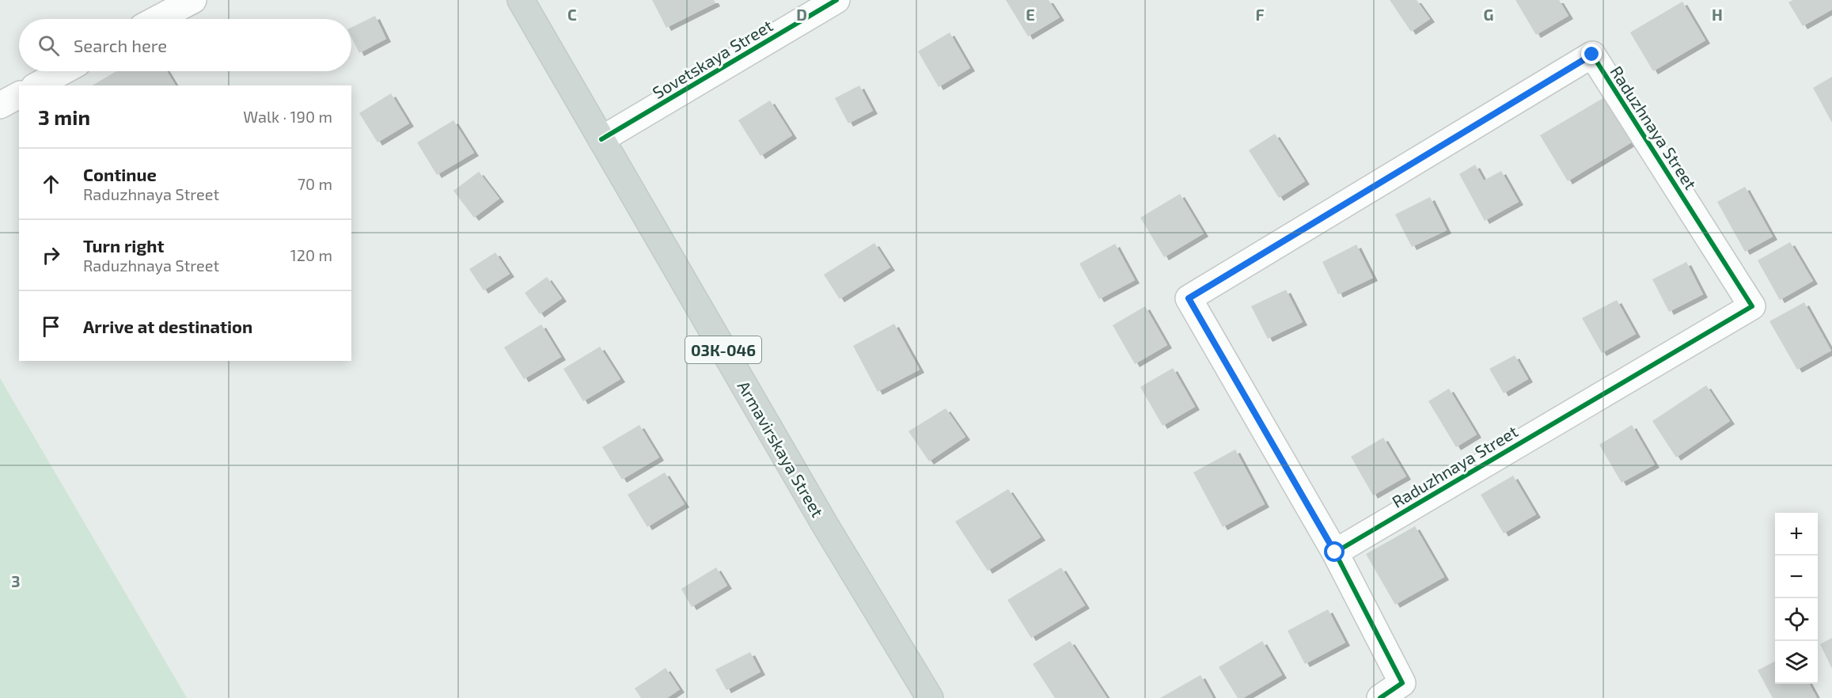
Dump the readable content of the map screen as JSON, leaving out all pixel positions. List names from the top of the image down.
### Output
{
  "streets": {
    "main road": ["03К-046", "Armavirskaya Street"],
    "street": ["Sovetskaya Street", "Raduzhnaya Street"]
  },
  "crossings": [
    ["Sovetskaya Street", "Armavirskaya Street"]
  ],
  "page": {
    "search": "Search here",
    "heading": ["3 min", "Walk · 190 m"],
    "list": [
      ["Continue", "Raduzhnaya Street", "70 m"],
      ["Turn right", "Raduzhnaya Street", "120 m"],
      "Arrive at destination"
    ],
    "map_buttons": ["+", "−"]
  },
  "grid": {
    "columns": [
      "C",
      "D",
      "E",
      "F",
      "G",
      "H"
    ],
    "rows": ["3"]
  }
}
